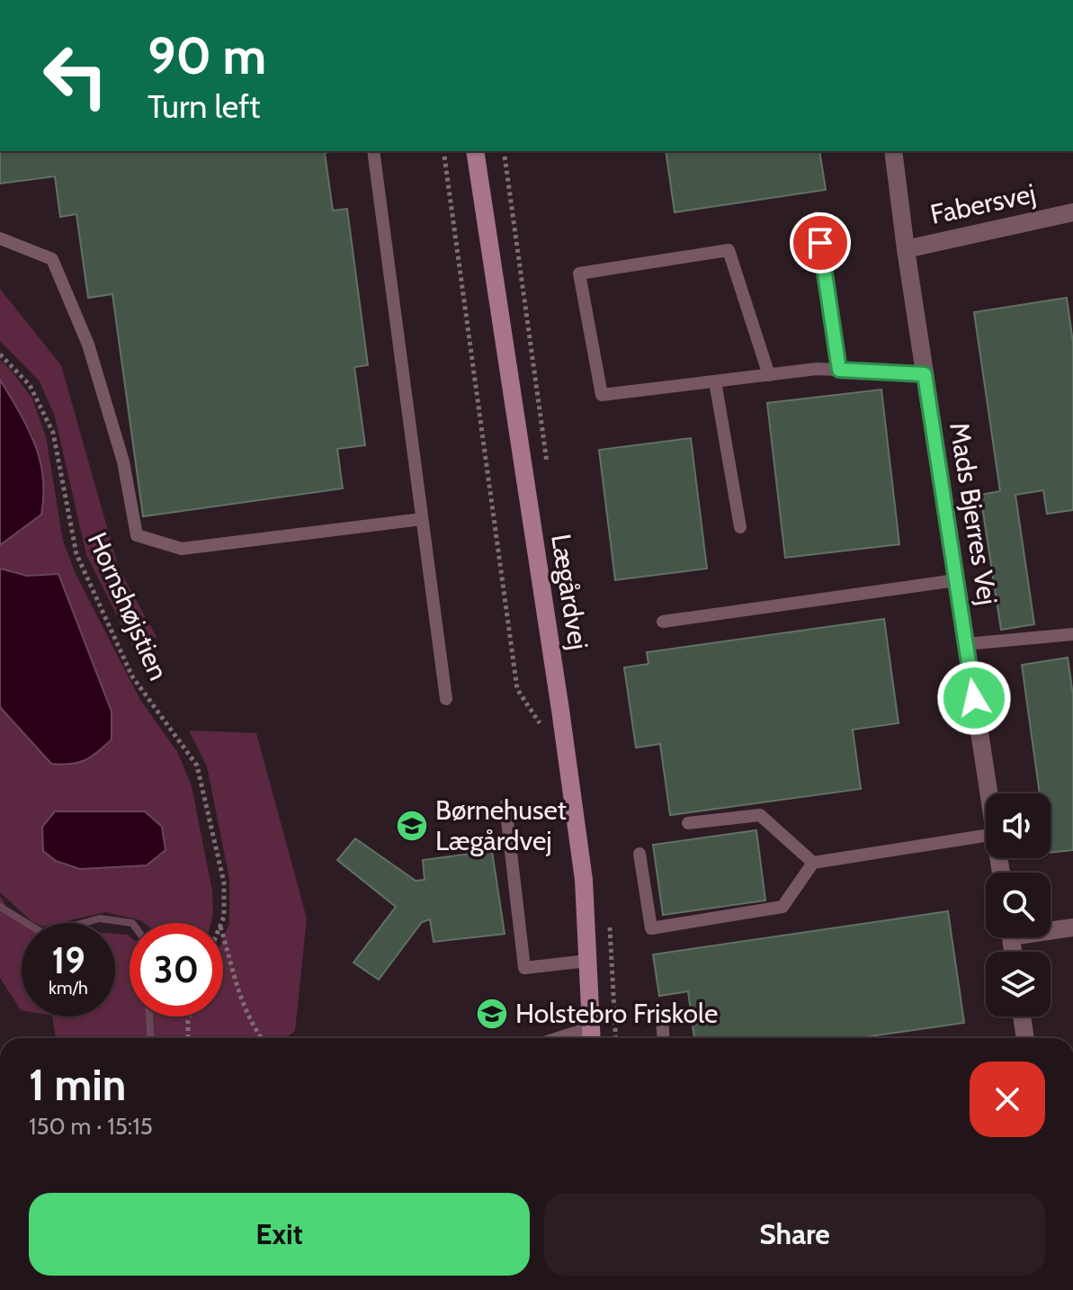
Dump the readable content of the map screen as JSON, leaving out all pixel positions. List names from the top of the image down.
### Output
{
  "streets": {
    "street": ["Fabersvej", "Mads Bjerres Vej", "Lægårdvej"],
    "path": ["Hornshøjstien"]
  },
  "crossings": [
    ["Fabersvej", "Mads Bjerres Vej"]
  ],
  "places": {
    "school or university": ["Børnehuset Lægårdvej", "Holstebro Friskole"]
  },
  "page": {
    "turn": ["90 m", "Turn left"],
    "speed": "19 km/h",
    "limit": "30",
    "heading": ["1 min", "150 m · 15:15"],
    "buttons": ["Exit", "Share"]
  }
}
